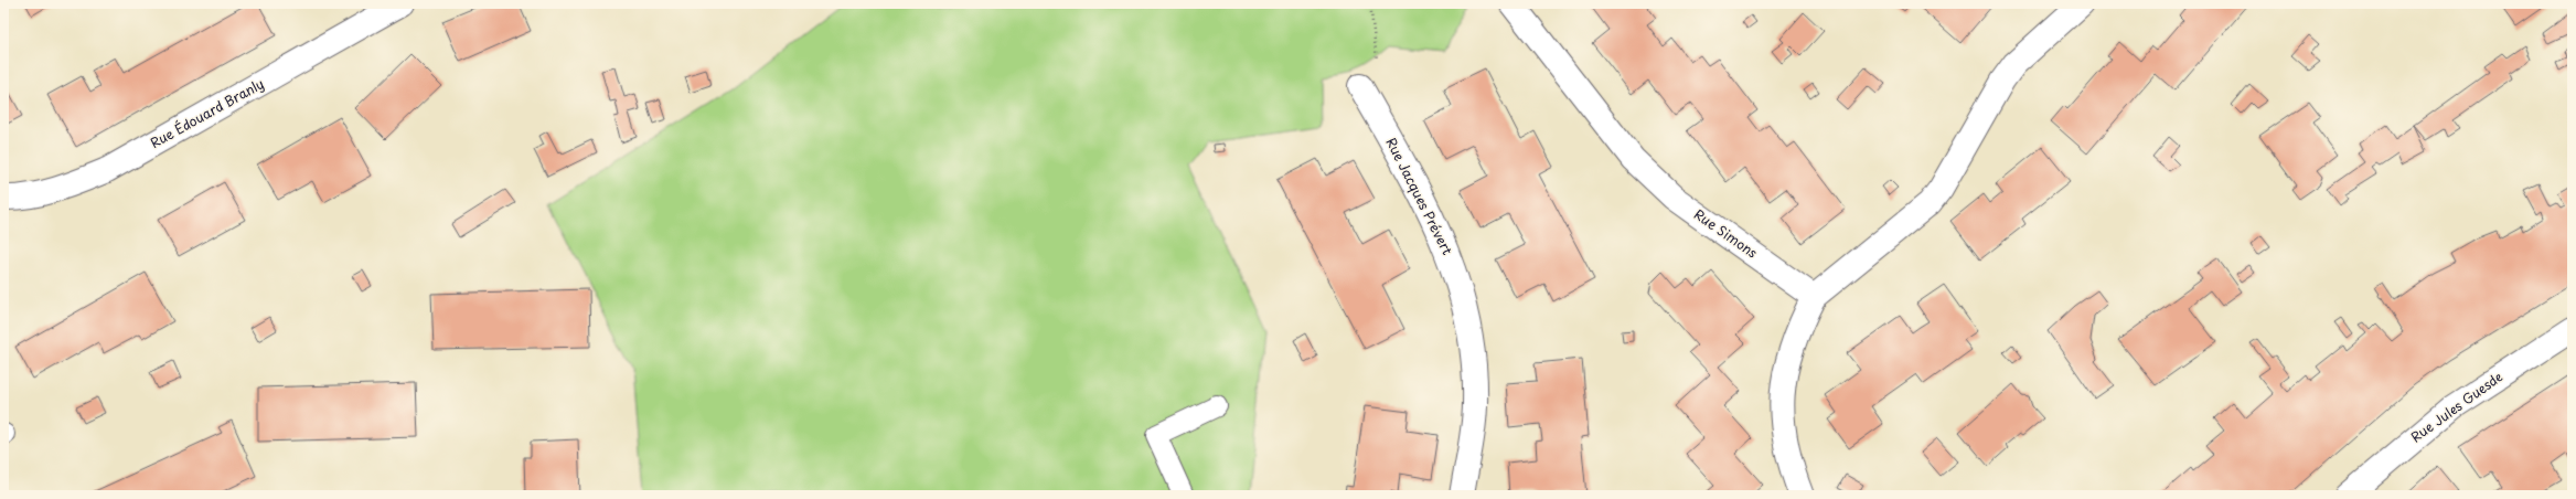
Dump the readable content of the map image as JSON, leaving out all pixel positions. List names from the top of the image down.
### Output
{
  "streets": {
    "street": [
      "Rue Édouard Branly",
      "Rue Jacques Prévert",
      "Rue Simons",
      "Rue Jules Guesde"
    ]
  }
}
